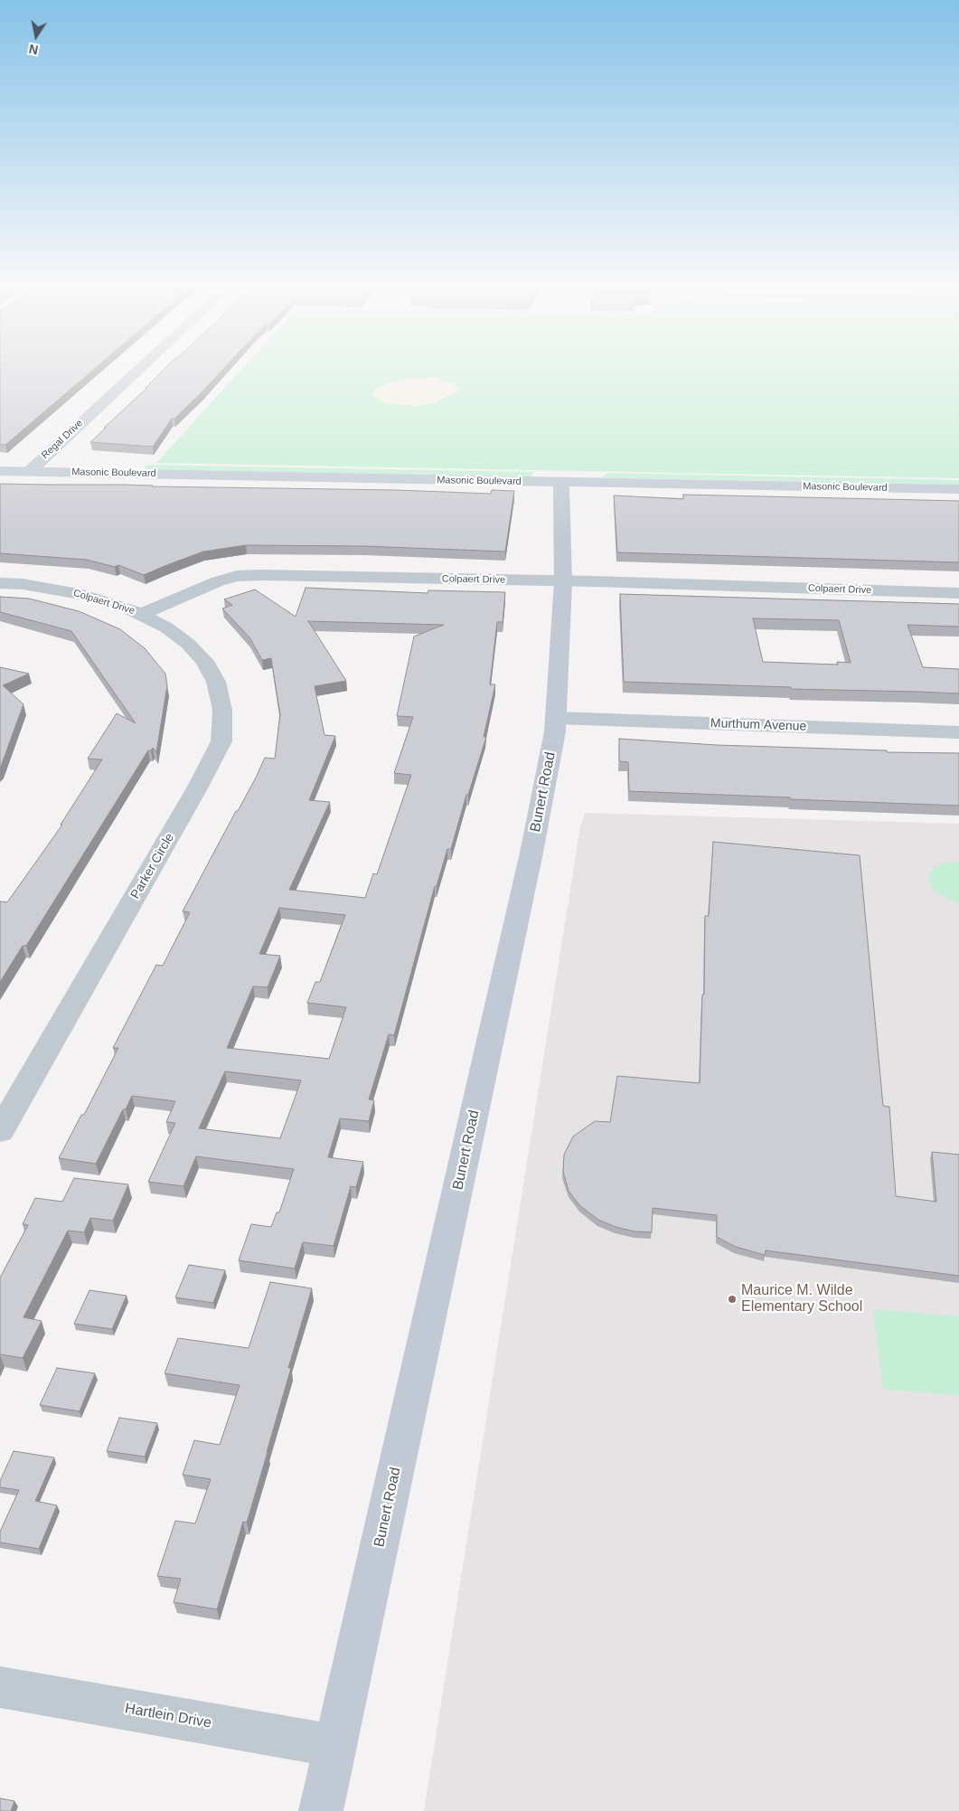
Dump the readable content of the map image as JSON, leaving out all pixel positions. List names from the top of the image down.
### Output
{
  "streets": {
    "street": [
      "Regal Drive",
      "Masonic Boulevard",
      "Colpaert Drive",
      "Murthum Avenue",
      "Bunert Road",
      "Parker Circle",
      "Hartlein Drive"
    ]
  },
  "crossings": [
    ["Regal Drive", "Masonic Boulevard"],
    ["Masonic Boulevard", "Bunert Road"],
    ["Colpaert Drive", "Bunert Road"],
    ["Colpaert Drive", "Parker Circle"],
    ["Murthum Avenue", "Bunert Road"],
    ["Bunert Road", "Hartlein Drive"]
  ],
  "places": ["Maurice M. Wilde Elementary School"],
  "north": "bottom"
}
